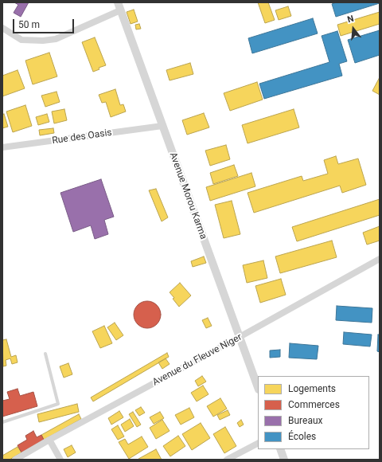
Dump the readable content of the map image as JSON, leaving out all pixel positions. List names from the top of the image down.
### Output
{
  "streets": {
    "street": ["Rue des Oasis", "Avenue Morou Karma", "Avenue du Fleuve Niger"]
  },
  "crossings": [
    ["Rue des Oasis", "Avenue Morou Karma"],
    ["Avenue Morou Karma", "Avenue du Fleuve Niger"]
  ],
  "legend": [
    "Logements",
    "Commerces",
    "Bureaux",
    "Écoles"
  ],
  "scale_bar": "50 m",
  "north": "top"
}
